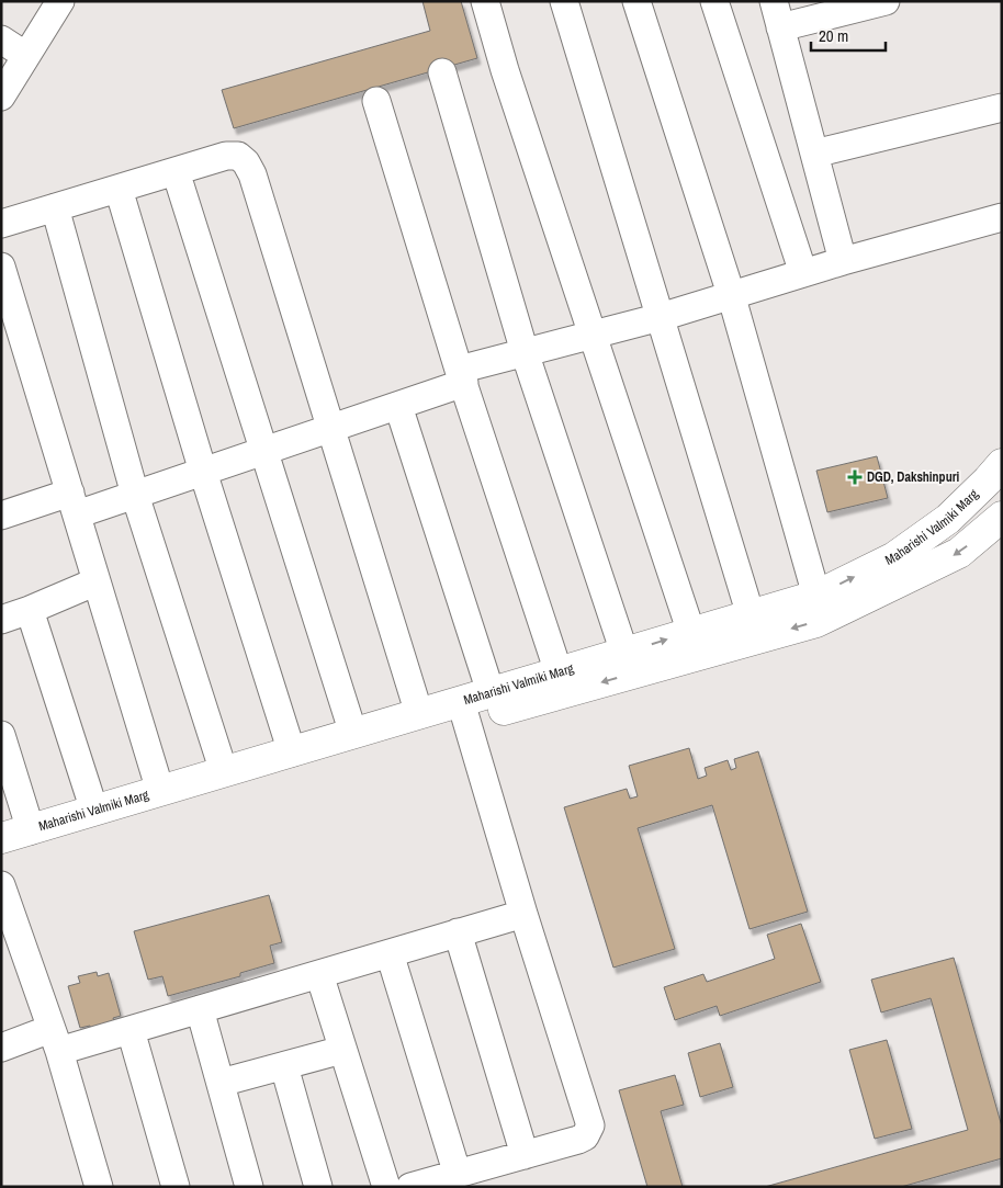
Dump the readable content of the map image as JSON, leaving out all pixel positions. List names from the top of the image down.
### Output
{
  "streets": {
    "street": ["Maharishi Valmiki Marg"]
  },
  "places": {
    "health": ["DGD, Dakshinpuri"]
  },
  "scale_bar": "20 m"
}
